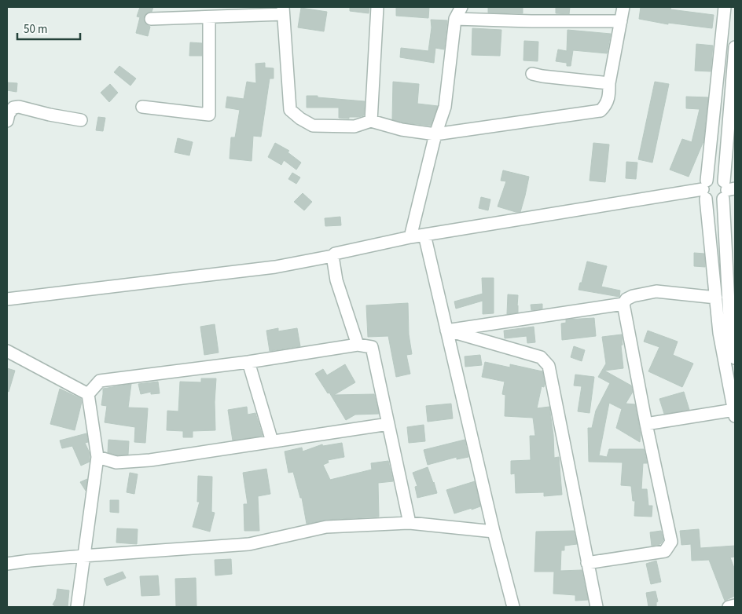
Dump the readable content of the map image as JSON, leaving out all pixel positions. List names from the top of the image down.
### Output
{
  "scale_bar": "50 m"
}
